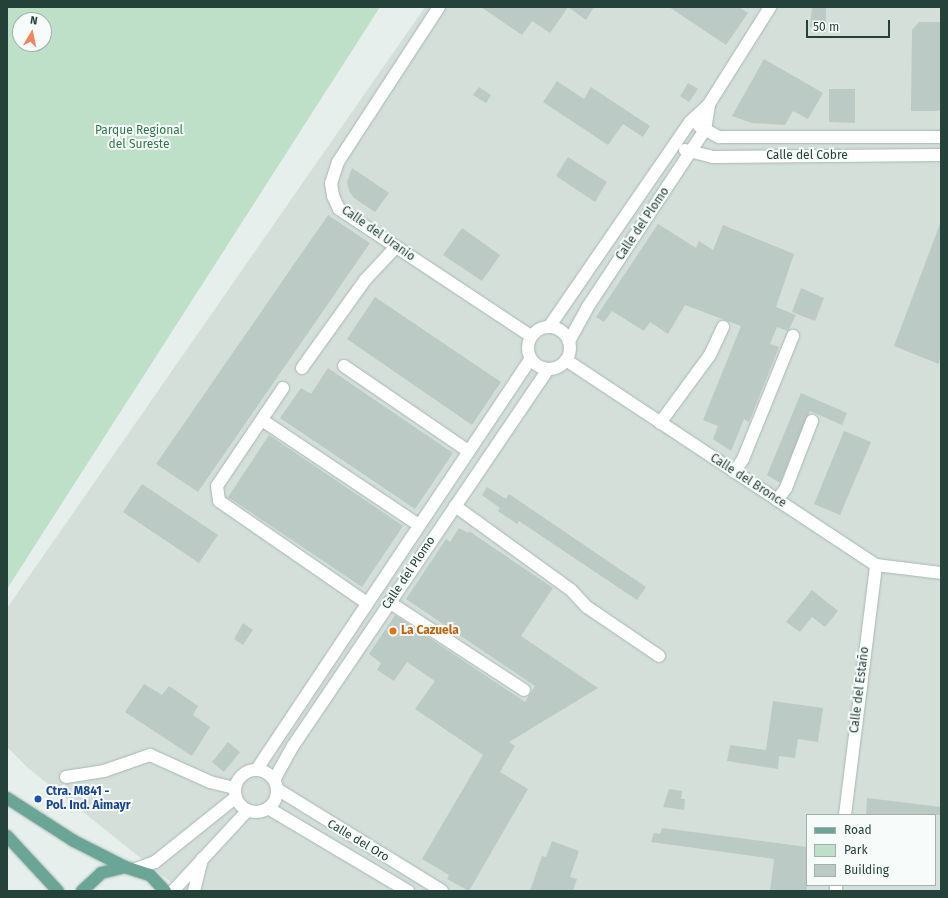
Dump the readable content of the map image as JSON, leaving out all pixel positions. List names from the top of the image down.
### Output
{
  "streets": {
    "street": [
      "Calle del Cobre",
      "Calle del Plomo",
      "Calle del Uranio",
      "Calle del Bronce",
      "Calle del Estaño",
      "Calle del Oro"
    ]
  },
  "crossings": [
    ["Calle del Cobre", "Calle del Plomo"],
    ["Calle del Plomo", "Calle del Uranio"],
    ["Calle del Plomo", "Calle del Bronce"],
    ["Calle del Plomo", "Calle del Oro"],
    ["Calle del Uranio", "Calle del Bronce"],
    ["Calle del Bronce", "Calle del Estaño"]
  ],
  "parks": ["Parque Regional del Sureste"],
  "places": ["La Cazuela", "Ctra. M841 - Pol. Ind. Aimayr"],
  "legend": ["Road", "Park", "Building"],
  "scale_bar": "50 m",
  "north": "top"
}
